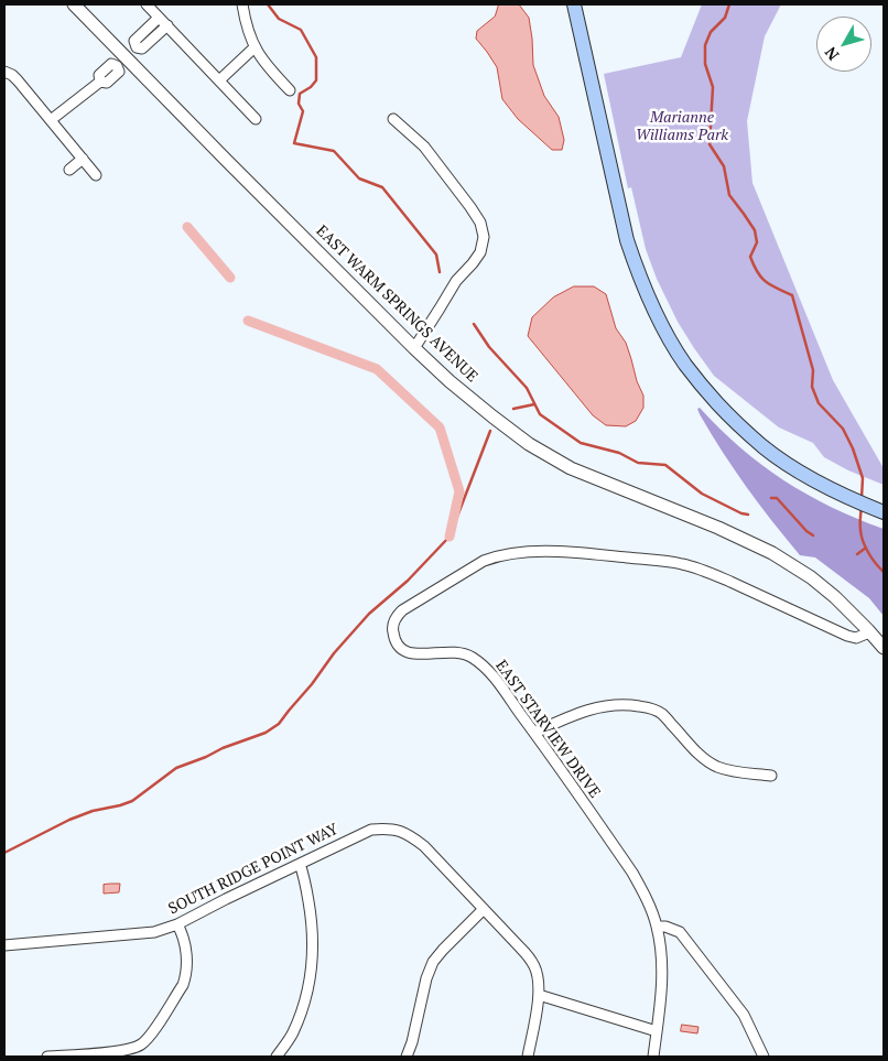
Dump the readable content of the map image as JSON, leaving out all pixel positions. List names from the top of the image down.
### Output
{
  "streets": {
    "street": ["EAST WARM SPRINGS AVENUE", "EAST STARVIEW DRIVE", "SOUTH RIDGE POINT WAY"]
  },
  "crossings": [
    ["EAST WARM SPRINGS AVENUE", "EAST STARVIEW DRIVE"]
  ],
  "parks": ["Marianne Williams Park"],
  "north": "bottom left"
}
